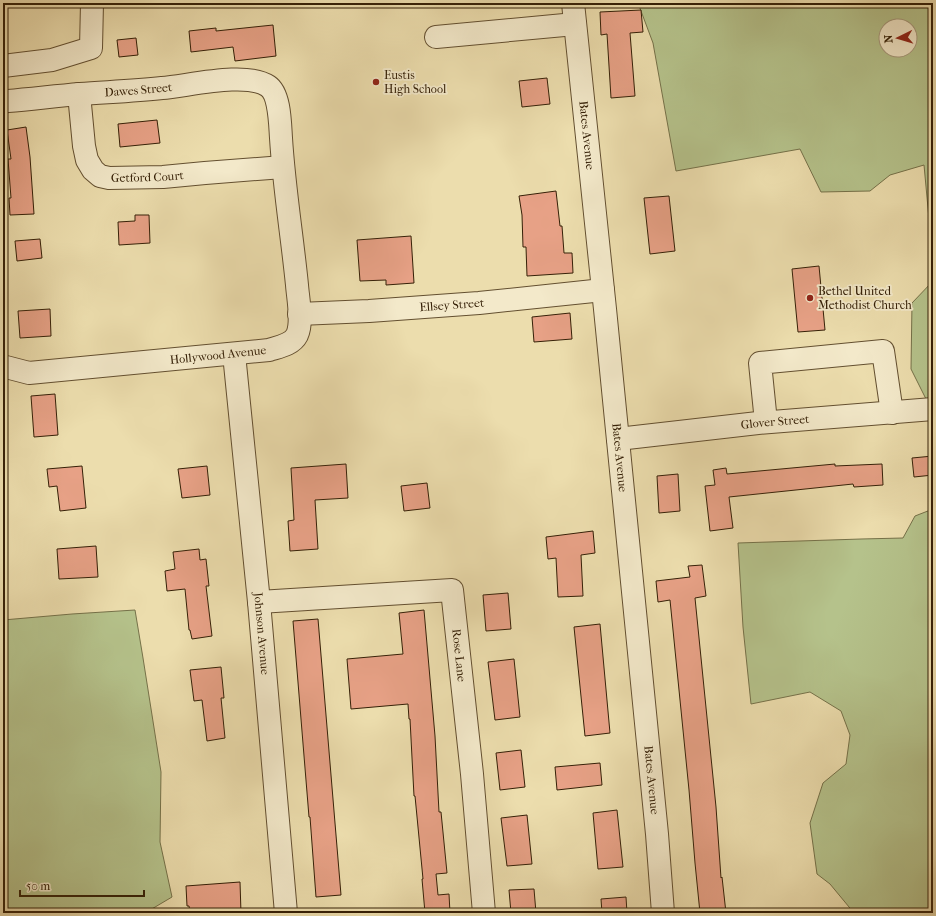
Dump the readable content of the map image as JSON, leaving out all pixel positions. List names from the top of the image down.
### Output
{
  "streets": {
    "street": [
      "Dawes Street",
      "Bates Avenue",
      "Getford Court",
      "Ellsey Street",
      "Hollywood Avenue",
      "Glover Street",
      "Johnson Avenue",
      "Rose Lane"
    ]
  },
  "crossings": [
    ["Dawes Street", "Getford Court"],
    ["Dawes Street", "Hollywood Avenue"],
    ["Bates Avenue", "Ellsey Street"],
    ["Bates Avenue", "Glover Street"],
    ["Getford Court", "Hollywood Avenue"],
    ["Ellsey Street", "Hollywood Avenue"],
    ["Hollywood Avenue", "Johnson Avenue"],
    ["Johnson Avenue", "Rose Lane"]
  ],
  "places": ["Eustis High School", "Bethel United Methodist Church"],
  "scale_bar": "50 m",
  "north": "left"
}
